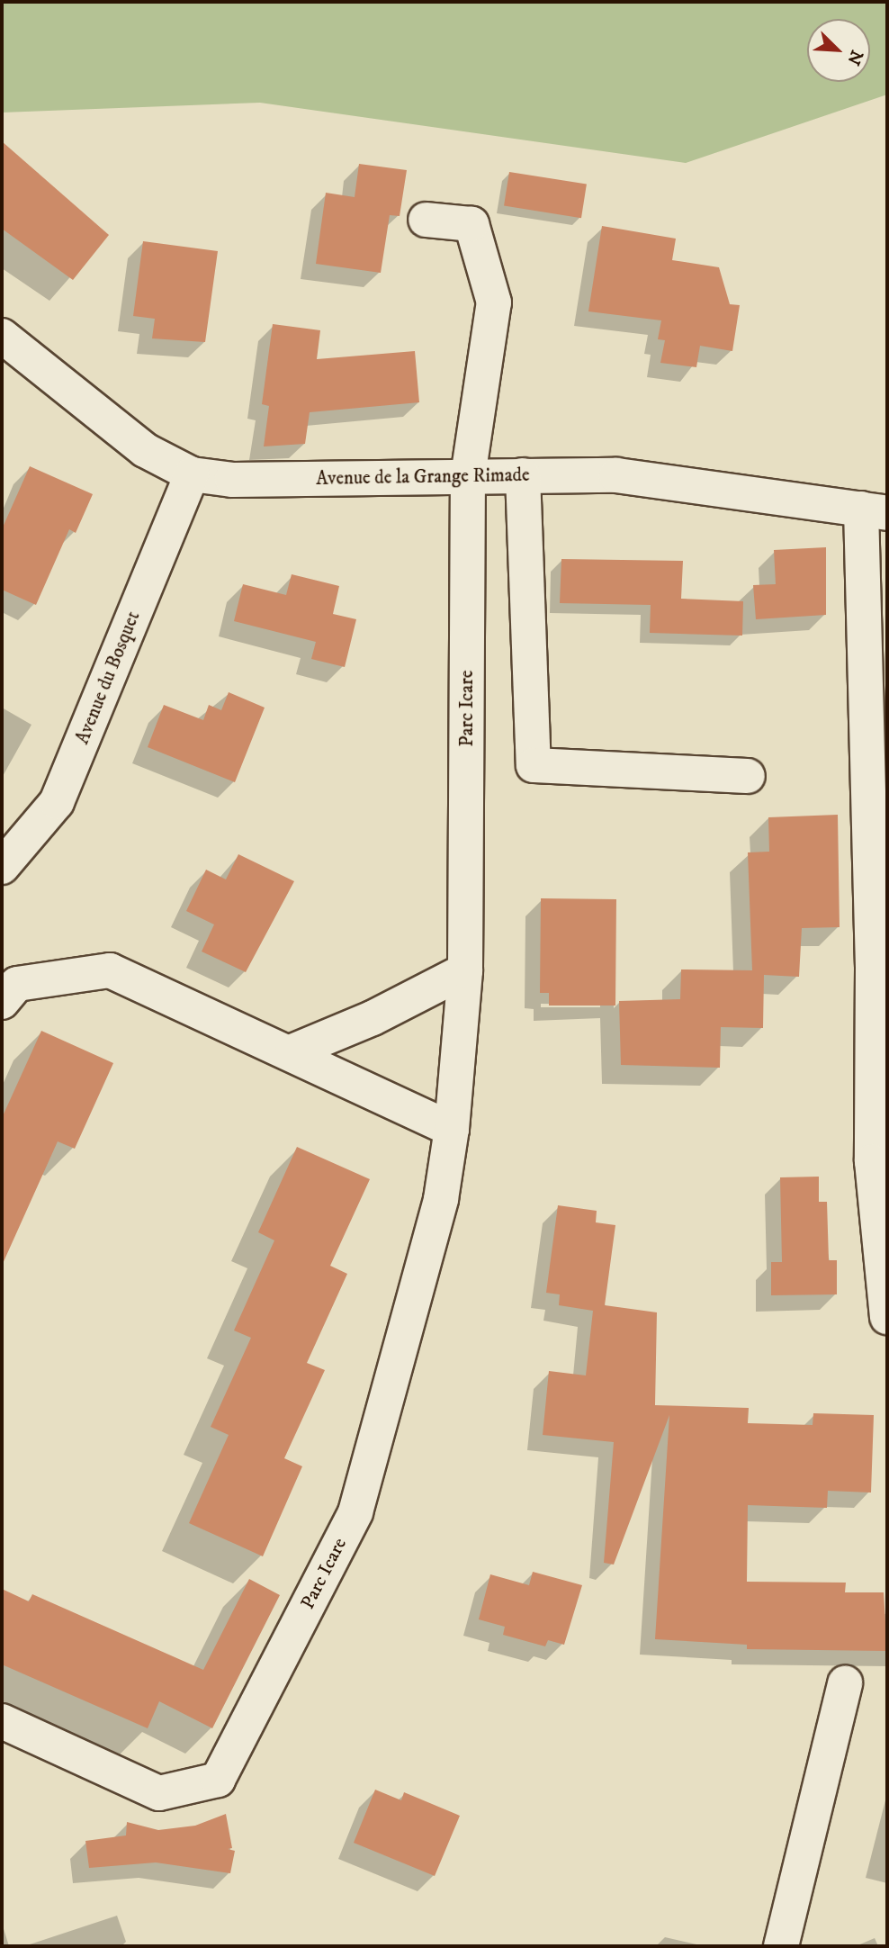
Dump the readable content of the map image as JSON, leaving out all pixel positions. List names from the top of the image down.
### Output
{
  "streets": {
    "street": ["Avenue de la Grange Rimade", "Avenue du Bosquet", "Parc Icare"]
  },
  "crossings": [
    ["Avenue de la Grange Rimade", "Avenue du Bosquet"],
    ["Avenue de la Grange Rimade", "Parc Icare"]
  ],
  "north": "bottom right"
}
